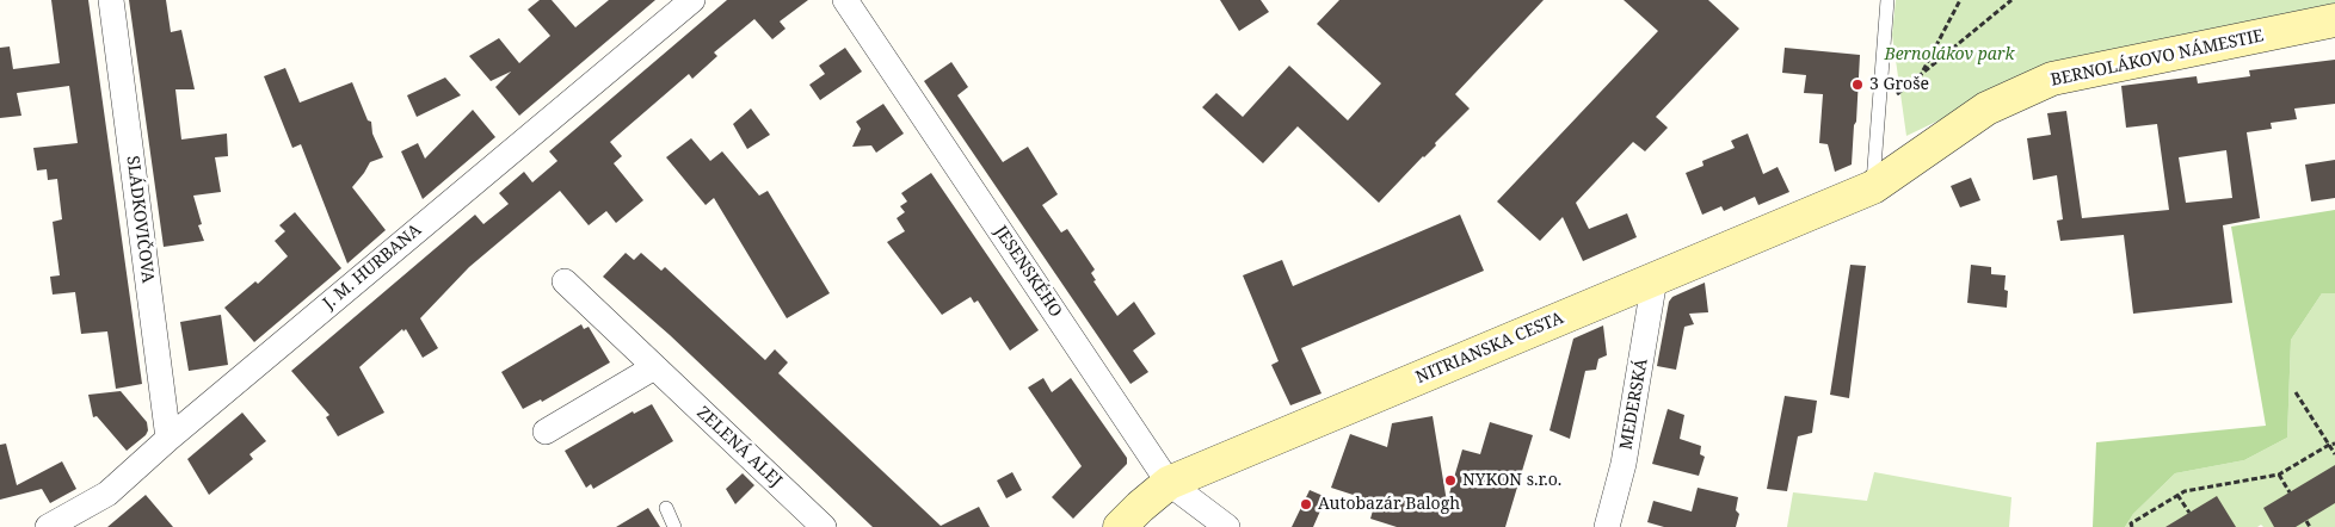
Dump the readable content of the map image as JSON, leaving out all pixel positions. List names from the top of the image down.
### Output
{
  "streets": {
    "main road": ["BERNOLÁKOVO NÁMESTIE", "NITRIANSKA CESTA"],
    "street": [
      "SLÁDKOVIČOVA",
      "J. M. HURBANA",
      "JESENSKÉHO",
      "MEDERSKÁ",
      "ZELENÁ ALEJ"
    ]
  },
  "crossings": [
    ["BERNOLÁKOVO NÁMESTIE", "NITRIANSKA CESTA"],
    ["SLÁDKOVIČOVA", "J. M. HURBANA"],
    ["JESENSKÉHO", "NITRIANSKA CESTA"],
    ["NITRIANSKA CESTA", "MEDERSKÁ"]
  ],
  "parks": ["Bernolákov park"],
  "places": ["3 Groše", "NYKON s.r.o.", "Autobazár Balogh"]
}
